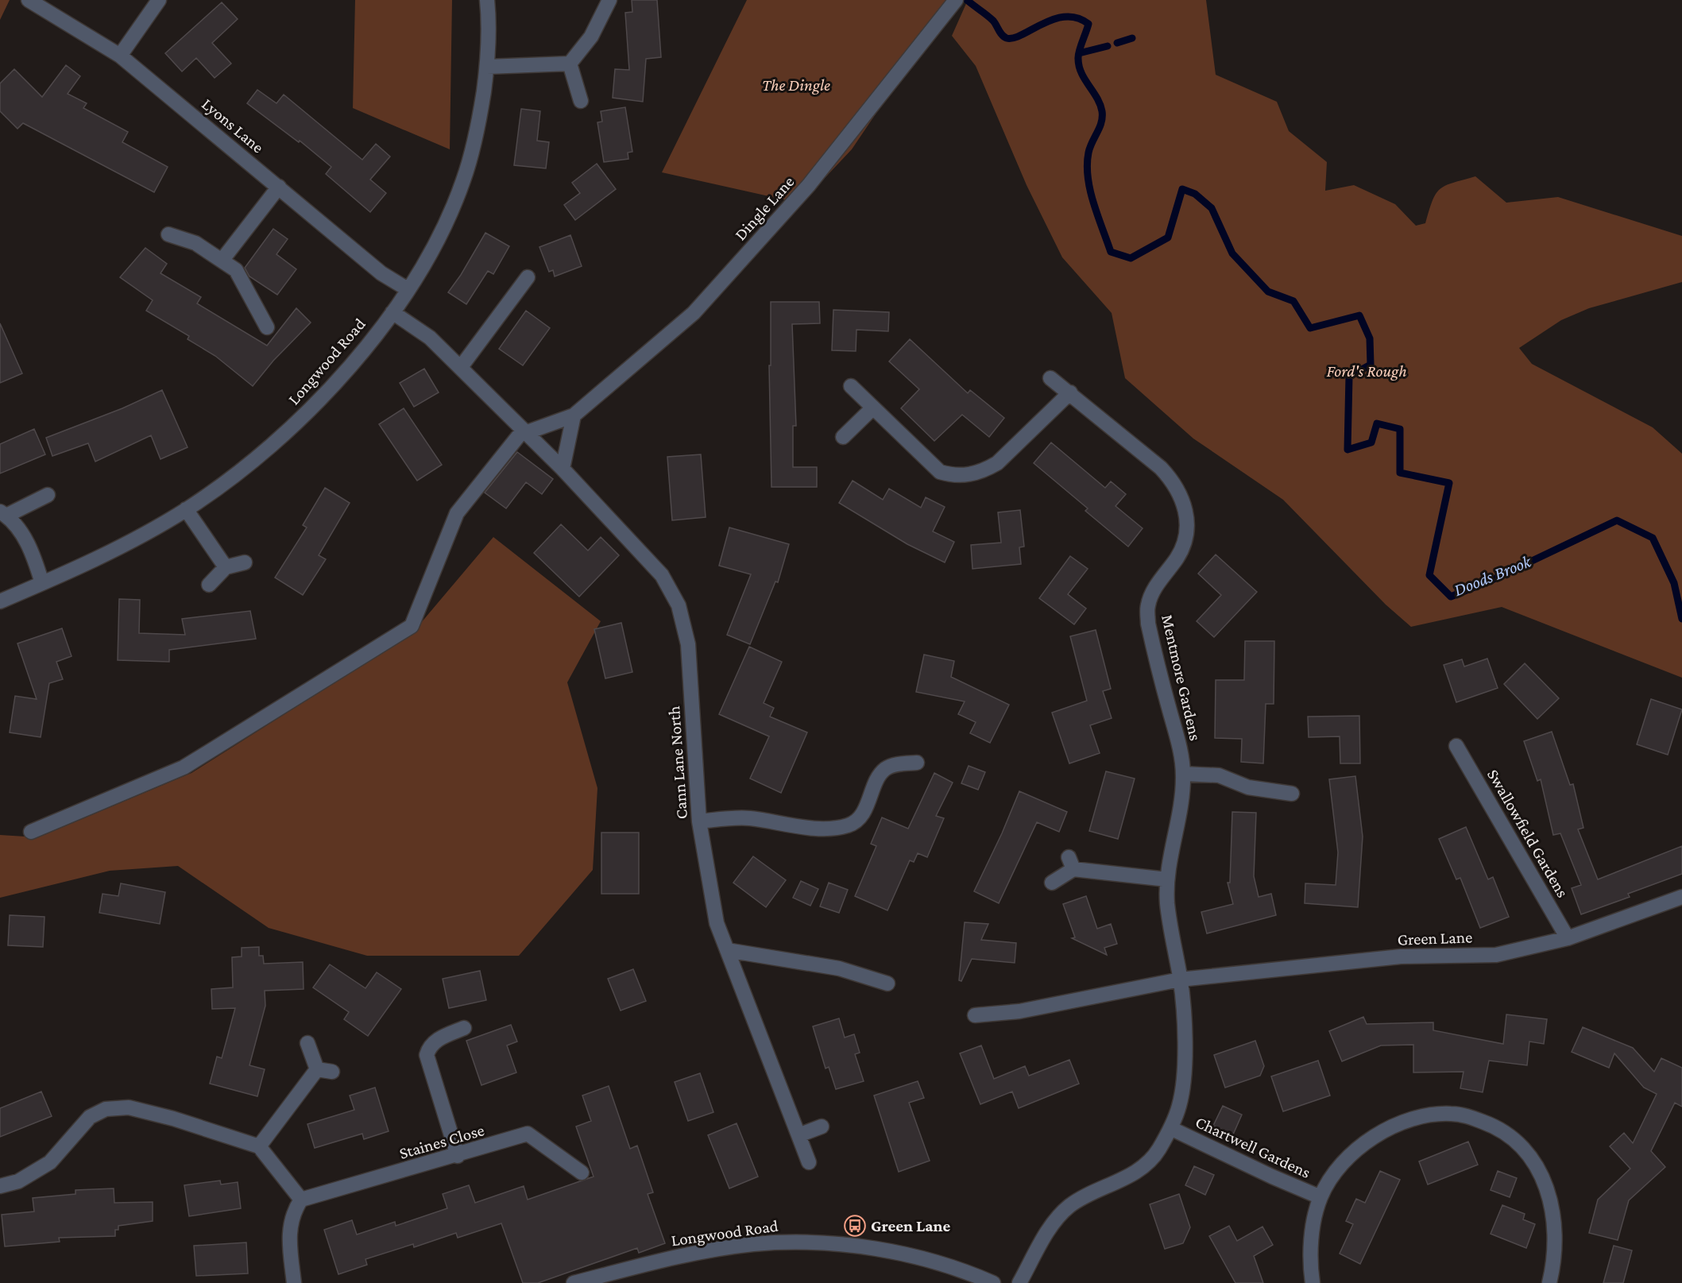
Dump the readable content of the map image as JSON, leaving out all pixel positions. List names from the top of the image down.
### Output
{
  "streets": {
    "street": [
      "Lyons Lane",
      "Dingle Lane",
      "Longwood Road",
      "Mentmore Gardens",
      "Cann Lane North",
      "Swallowfield Gardens",
      "Green Lane",
      "Staines Close",
      "Chartwell Gardens"
    ]
  },
  "crossings": [
    ["Lyons Lane", "Longwood Road"],
    ["Dingle Lane", "Cann Lane North"],
    ["Mentmore Gardens", "Green Lane"],
    ["Swallowfield Gardens", "Green Lane"]
  ],
  "water": ["Doods Brook"],
  "parks": ["The Dingle", "Ford's Rough"],
  "places": {
    "bus stop": ["Green Lane"]
  }
}
